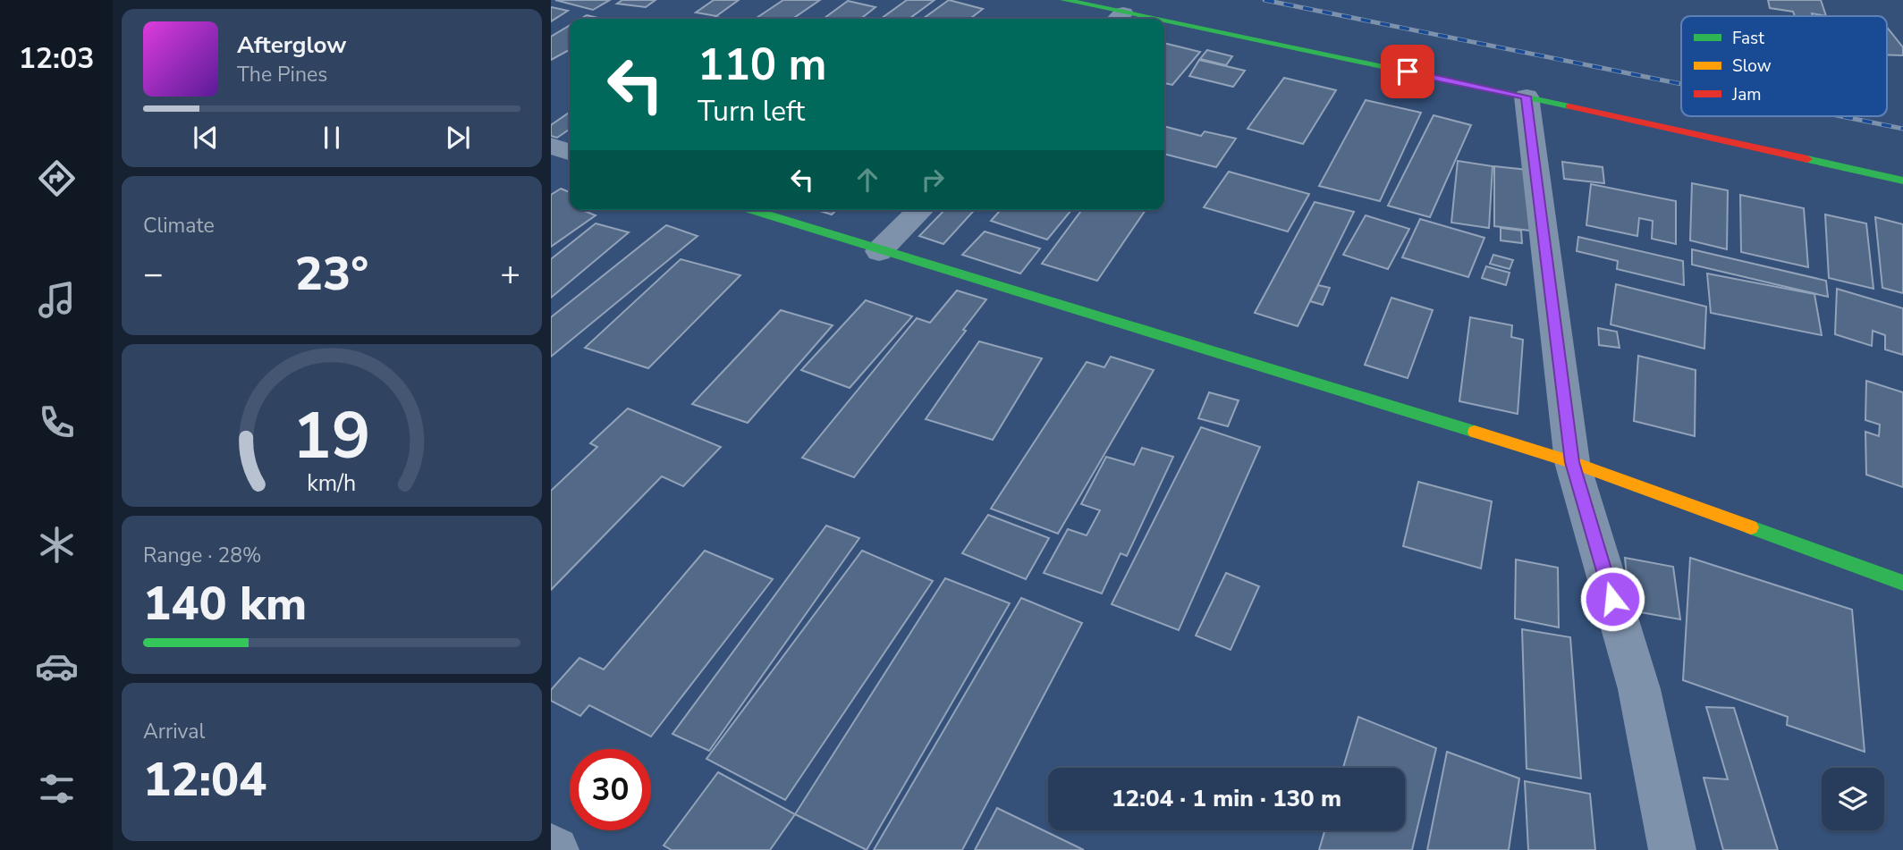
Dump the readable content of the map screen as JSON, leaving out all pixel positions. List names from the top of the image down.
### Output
{
  "legend": ["Fast", "Slow", "Jam"],
  "page": {
    "tabs": "12:03",
    "turn": ["110 m", "Turn left"],
    "song": ["Afterglow", "The Pines"],
    "tile": [
      "Climate",
      ["Range · 28%", "140 km"],
      ["Arrival", "12:04"]
    ],
    "heat": ["−", "23°", "+"],
    "limit": "30",
    "trip": "12:04 · 1 min · 130 m",
    "gauge": ["19", "km/h"]
  }
}
